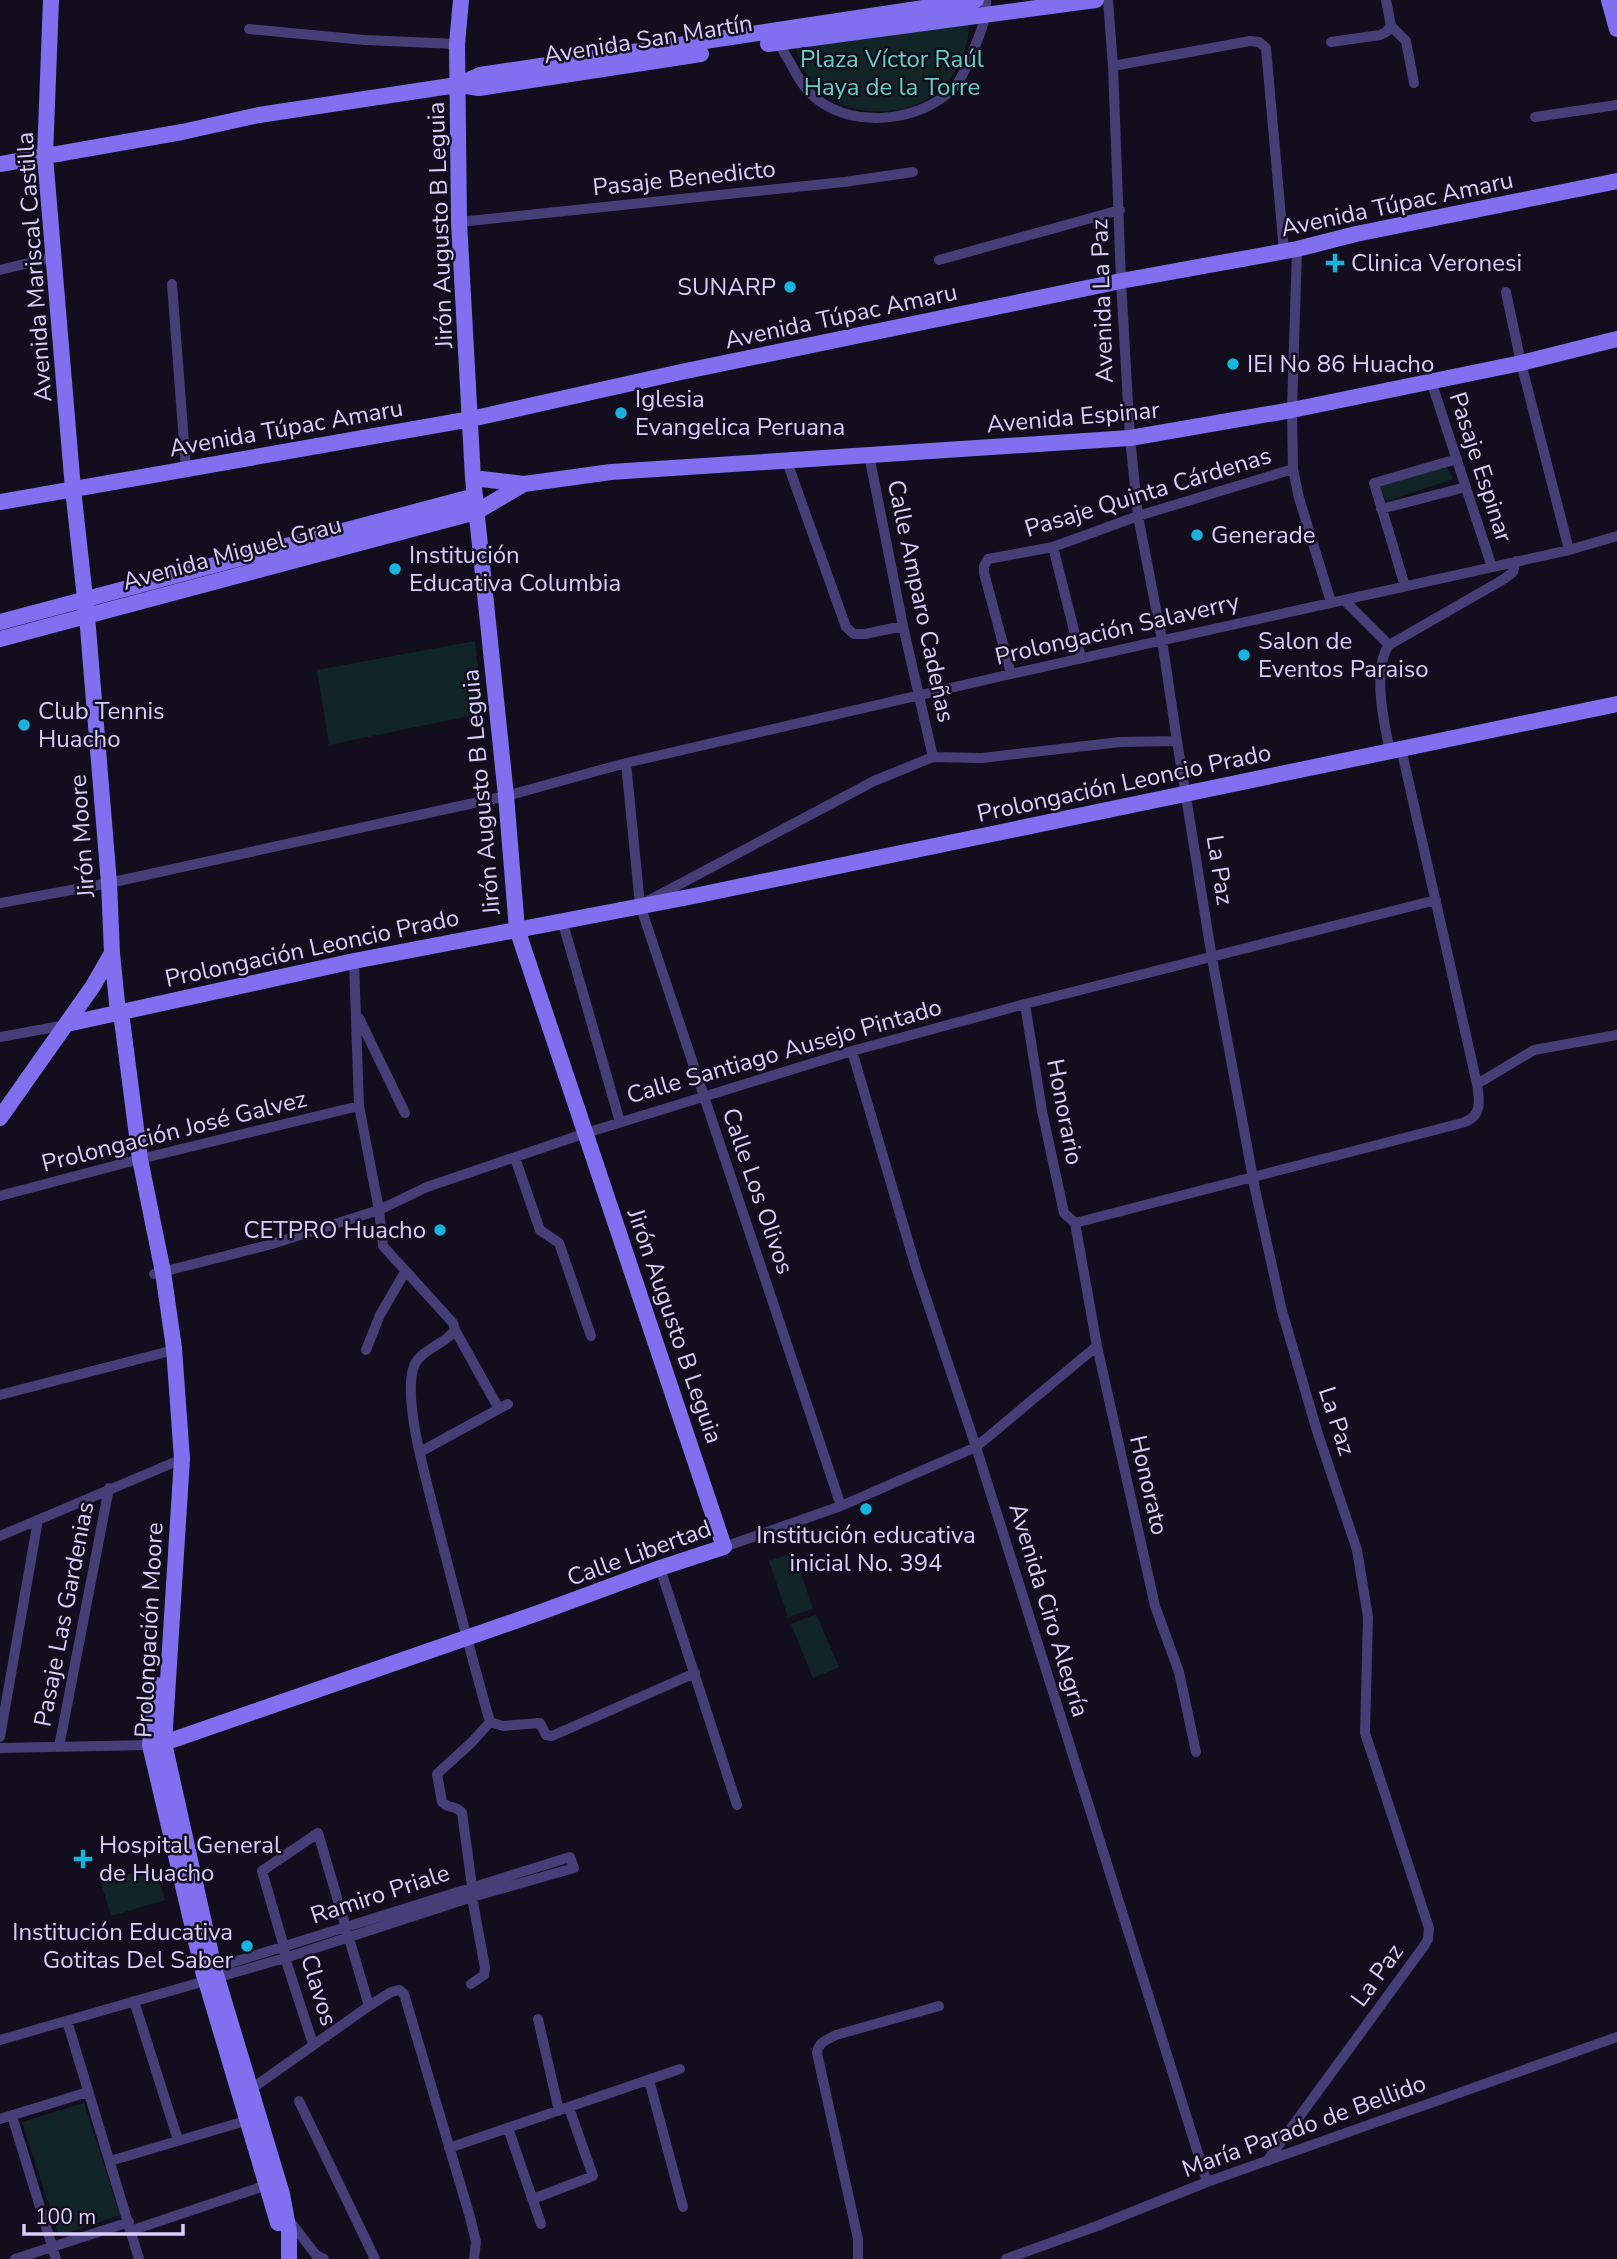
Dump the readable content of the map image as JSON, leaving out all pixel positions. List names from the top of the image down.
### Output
{
  "streets": {
    "street": [
      "Avenida San Martín",
      "Pasaje Benedicto",
      "Avenida Túpac Amaru",
      "Jirón Augusto B Leguia",
      "Avenida Mariscal Castilla",
      "Avenida La Paz",
      "Avenida Espinar",
      "Pasaje Espinar",
      "Pasaje Quinta Cárdenas",
      "Avenida Miguel Grau",
      "Calle Amparo Cadeñas",
      "Prolongación Salaverry",
      "Prolongación Leoncio Prado",
      "Jirón Moore",
      "La Paz",
      "Calle Santiago Ausejo Pintado",
      "Honorario",
      "Prolongación José Galvez",
      "Calle Los Olivos",
      "Honorato",
      "Calle Libertad",
      "Avenida Ciro Alegría",
      "Pasaje Las Gardenias",
      "Prolongación Moore",
      "Ramiro Priale",
      "Clavos",
      "María Parado de Bellido"
    ]
  },
  "crossings": [
    ["Avenida San Martín", "Jirón Augusto B Leguia"],
    ["Avenida San Martín", "Avenida Mariscal Castilla"],
    ["Pasaje Benedicto", "Jirón Augusto B Leguia"],
    ["Avenida Túpac Amaru", "Jirón Augusto B Leguia"],
    ["Avenida Túpac Amaru", "Avenida Mariscal Castilla"],
    ["Avenida Túpac Amaru", "Avenida La Paz"],
    ["Avenida Túpac Amaru", "Jirón Moore"],
    ["Jirón Augusto B Leguia", "Avenida Espinar"],
    ["Jirón Augusto B Leguia", "Avenida Miguel Grau"],
    ["Jirón Augusto B Leguia", "Prolongación Salaverry"],
    ["Jirón Augusto B Leguia", "Prolongación Leoncio Prado"],
    ["Jirón Augusto B Leguia", "Calle Santiago Ausejo Pintado"],
    ["Jirón Augusto B Leguia", "Calle Libertad"],
    ["Avenida Mariscal Castilla", "Jirón Moore"],
    ["Avenida La Paz", "Avenida Espinar"],
    ["Avenida La Paz", "Pasaje Quinta Cárdenas"],
    ["Avenida La Paz", "Prolongación Salaverry"],
    ["Avenida La Paz", "La Paz"],
    ["Avenida Espinar", "Pasaje Espinar"],
    ["Avenida Espinar", "Avenida Miguel Grau"],
    ["Avenida Espinar", "Calle Amparo Cadeñas"],
    ["Pasaje Espinar", "Prolongación Salaverry"],
    ["Pasaje Quinta Cárdenas", "Prolongación Salaverry"],
    ["Avenida Miguel Grau", "Jirón Moore"],
    ["Calle Amparo Cadeñas", "Prolongación Salaverry"],
    ["Calle Amparo Cadeñas", "Prolongación Leoncio Prado"],
    ["Prolongación Salaverry", "Jirón Moore"],
    ["Prolongación Salaverry", "La Paz"],
    ["Prolongación Salaverry", "Calle Los Olivos"],
    ["Prolongación Leoncio Prado", "Jirón Moore"],
    ["Prolongación Leoncio Prado", "La Paz"],
    ["Prolongación Leoncio Prado", "Calle Los Olivos"],
    ["Jirón Moore", "Prolongación José Galvez"],
    ["Jirón Moore", "Prolongación Moore"],
    ["La Paz", "Calle Santiago Ausejo Pintado"],
    ["La Paz", "María Parado de Bellido"],
    ["Calle Santiago Ausejo Pintado", "Honorario"],
    ["Calle Santiago Ausejo Pintado", "Calle Los Olivos"],
    ["Calle Santiago Ausejo Pintado", "Avenida Ciro Alegría"],
    ["Calle Santiago Ausejo Pintado", "Prolongación Moore"],
    ["Honorario", "Honorato"],
    ["Prolongación José Galvez", "Prolongación Moore"],
    ["Calle Los Olivos", "Calle Libertad"],
    ["Honorato", "Calle Libertad"],
    ["Calle Libertad", "Avenida Ciro Alegría"],
    ["Calle Libertad", "Prolongación Moore"],
    ["Avenida Ciro Alegría", "María Parado de Bellido"],
    ["Prolongación Moore", "Ramiro Priale"],
    ["Ramiro Priale", "Clavos"]
  ],
  "parks": ["Plaza Víctor Raúl Haya de la Torre"],
  "places": {
    "health": ["Clinica Veronesi", "Hospital General de Huacho"],
    "other": [
      "SUNARP",
      "IEI No 86 Huacho",
      "Iglesia Evangelica Peruana",
      "Generade",
      "Institución Educativa Columbia",
      "Salon de Eventos Paraiso",
      "Club Tennis Huacho",
      "CETPRO Huacho",
      "Institución educativa inicial No. 394",
      "Institución Educativa Gotitas Del Saber"
    ]
  },
  "scale_bar": "100 m"
}
